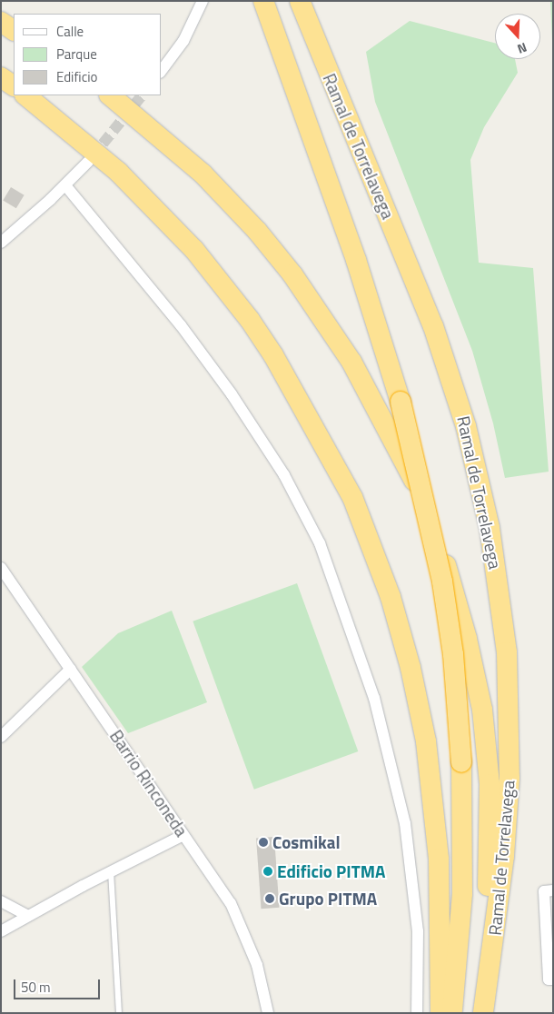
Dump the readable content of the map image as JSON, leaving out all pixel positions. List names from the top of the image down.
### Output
{
  "streets": {
    "highway": ["Ramal de Torrelavega"],
    "street": ["Barrio Rinconeda"]
  },
  "places": ["Cosmikal", "Edificio PITMA", "Grupo PITMA"],
  "legend": ["Calle", "Parque", "Edificio"],
  "scale_bar": "50 m",
  "north": "bottom"
}
